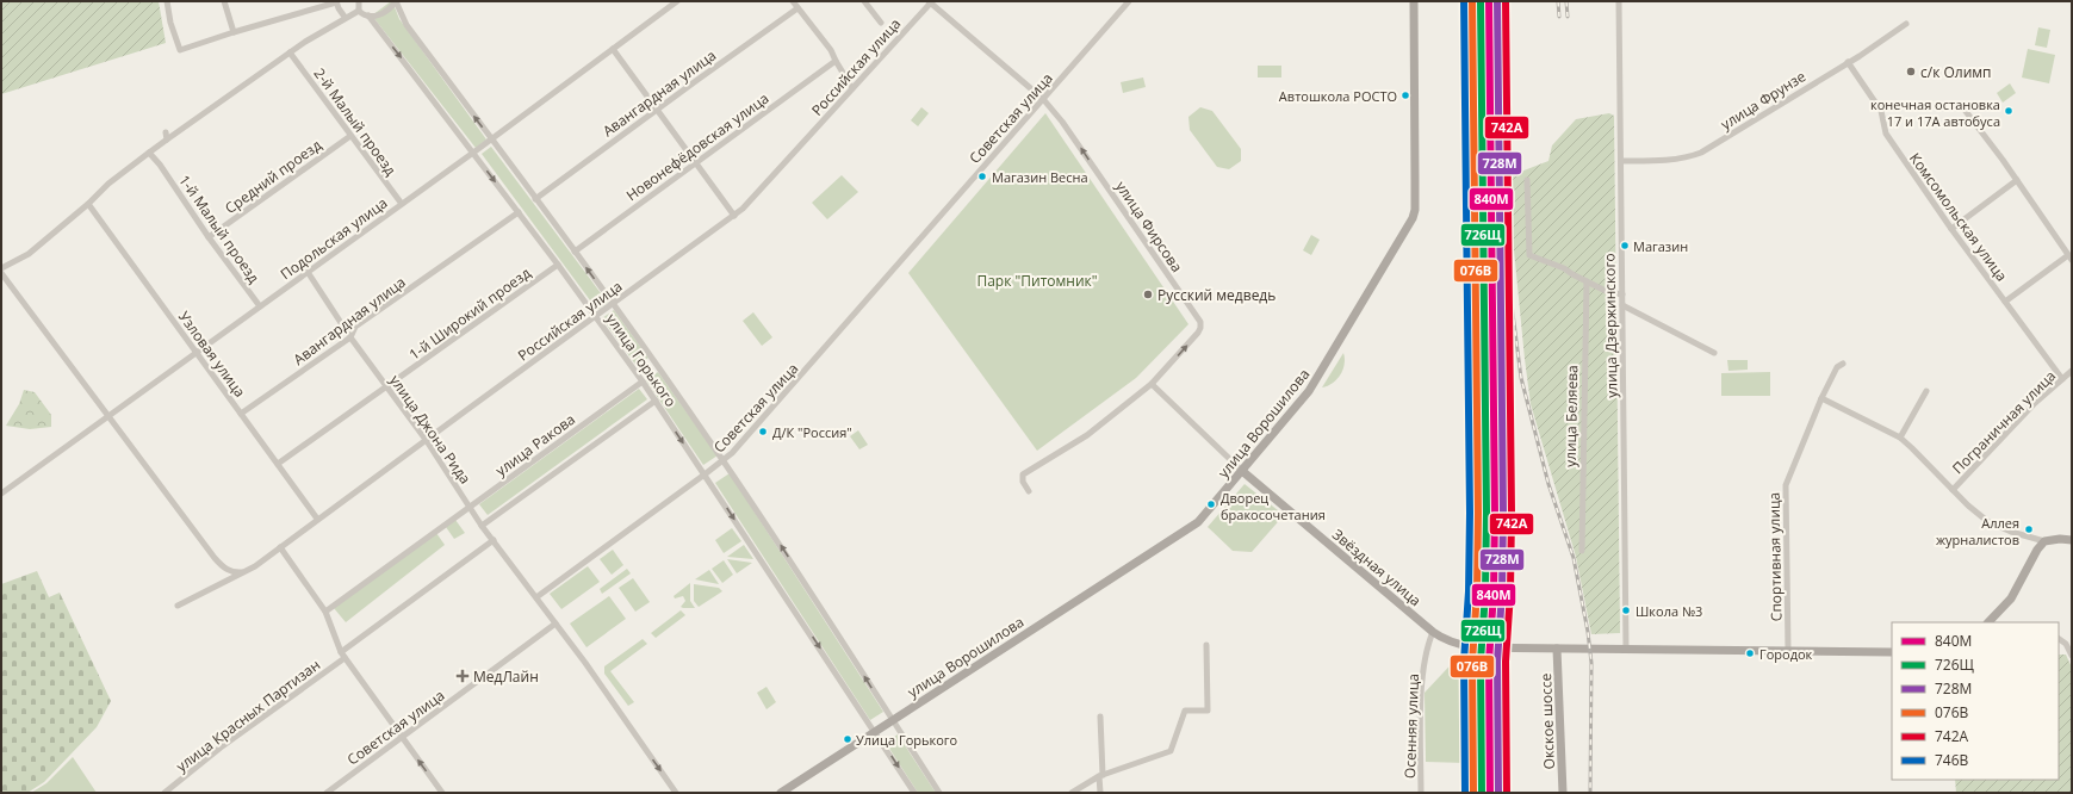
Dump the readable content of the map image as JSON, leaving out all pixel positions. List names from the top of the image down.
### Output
{
  "streets": {
    "main road": ["улица Ворошилова", "Звёздная улица", "Окское шоссе"],
    "street": [
      "Российская улица",
      "Авангардная улица",
      "улица Фрунзе",
      "Советская улица",
      "2-й Малый проезд",
      "Новонефёдовская улица",
      "Средний проезд",
      "Комсомольская улица",
      "улица Фирсова",
      "1-й Малый проезд",
      "Подольская улица",
      "1-й Широкий проезд",
      "улица Дзержинского",
      "Узловая улица",
      "улица Горького",
      "улица Беляева",
      "Пограничная улица",
      "улица Джона Рида",
      "улица Ракова",
      "Спортивная улица",
      "улица Красных Партизан",
      "Осенняя улица"
    ]
  },
  "crossings": [
    ["Российская улица", "улица Фирсова"],
    ["Российская улица", "Узловая улица"],
    ["Российская улица", "улица Горького"],
    ["Российская улица", "улица Джона Рида"],
    ["Авангардная улица", "Узловая улица"],
    ["Авангардная улица", "улица Горького"],
    ["Авангардная улица", "улица Джона Рида"],
    ["улица Фрунзе", "Комсомольская улица"],
    ["улица Фрунзе", "улица Дзержинского"],
    ["Советская улица", "улица Фирсова"],
    ["Советская улица", "улица Горького"],
    ["Советская улица", "улица Джона Рида"],
    ["2-й Малый проезд", "Средний проезд"],
    ["2-й Малый проезд", "Подольская улица"],
    ["Новонефёдовская улица", "улица Горького"],
    ["Средний проезд", "1-й Малый проезд"],
    ["Комсомольская улица", "Пограничная улица"],
    ["1-й Малый проезд", "Подольская улица"],
    ["Подольская улица", "Узловая улица"],
    ["Подольская улица", "улица Горького"],
    ["Подольская улица", "улица Джона Рида"],
    ["1-й Широкий проезд", "Узловая улица"],
    ["1-й Широкий проезд", "улица Горького"],
    ["1-й Широкий проезд", "улица Джона Рида"],
    ["улица Горького", "улица Ворошилова"],
    ["улица Горького", "улица Ракова"],
    ["улица Ворошилова", "Звёздная улица"],
    ["улица Джона Рида", "улица Ракова"],
    ["Звёздная улица", "Окское шоссе"],
    ["Звёздная улица", "Осенняя улица"]
  ],
  "one_way": ["улица Фирсова"],
  "parks": ["Парк \"Питомник\""],
  "places": {
    "other": [
      "с/к Олимп",
      "Автошкола РОСТО",
      "конечная остановка 17 и 17А автобуса",
      "Магазин Весна",
      "Магазин",
      "Русский медведь",
      "Д/К \"Россия\"",
      "Дворец бракосочетания",
      "Аллея журналистов",
      "Школа №3",
      "Городок",
      "Улица Горького"
    ],
    "health": ["МедЛайн"]
  },
  "lines": [
    "transit line 840М",
    "transit line 726Щ",
    "transit line 728М",
    "transit line 076В",
    "transit line 742А",
    "transit line 746В"
  ],
  "legend": [
    "840М",
    "726Щ",
    "728М",
    "076В",
    "742А",
    "746В"
  ]
}
